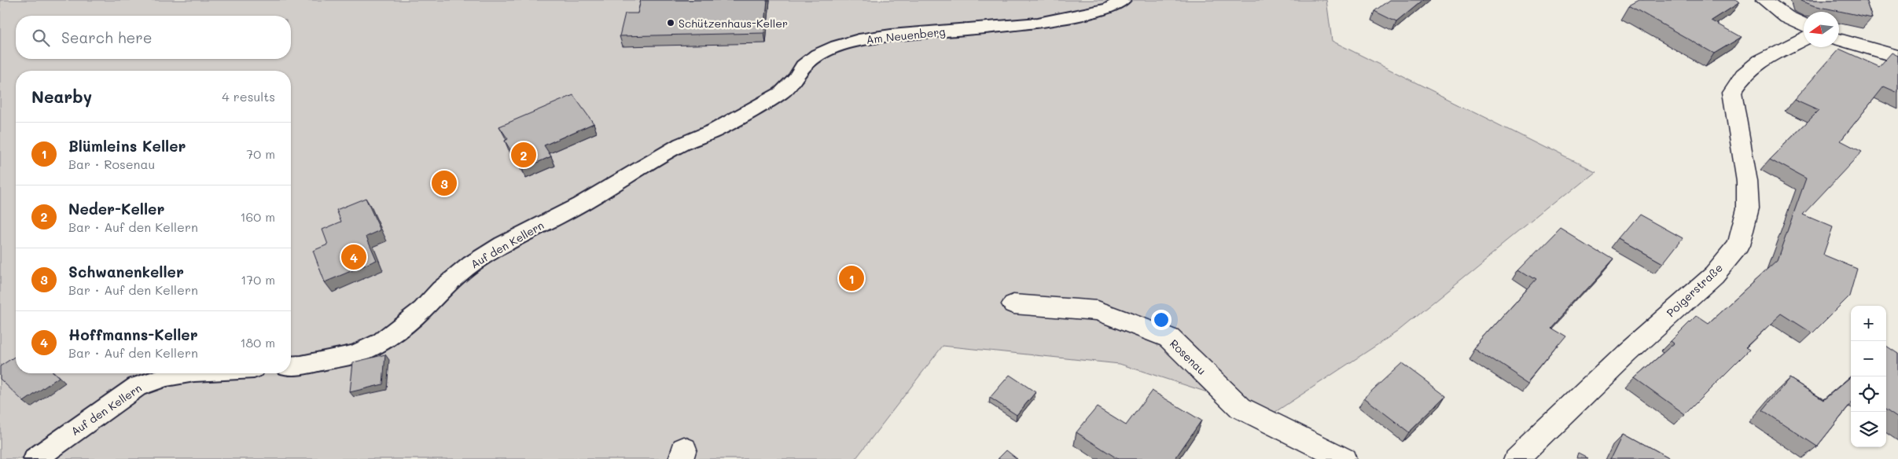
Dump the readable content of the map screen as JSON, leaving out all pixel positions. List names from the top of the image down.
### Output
{
  "streets": {
    "street": [
      "Am Neuenberg",
      "Auf den Kellern",
      "Poigerstraße",
      "Rosenau"
    ]
  },
  "crossings": [
    ["Am Neuenberg", "Auf den Kellern"]
  ],
  "places": ["Schützenhaus-Keller"],
  "north": "left",
  "page": {
    "search": "Search here",
    "heading": ["Nearby", "4 results"],
    "list": [
      {
        "mark": "1",
        "name": "Blümleins Keller",
        "note": "Bar · Rosenau",
        "value": "70 m"
      },
      {
        "mark": "2",
        "name": "Neder-Keller",
        "note": "Bar · Auf den Kellern",
        "value": "160 m"
      },
      {
        "mark": "3",
        "name": "Schwanenkeller",
        "note": "Bar · Auf den Kellern",
        "value": "170 m"
      },
      {
        "mark": "4",
        "name": "Hoffmanns-Keller",
        "note": "Bar · Auf den Kellern",
        "value": "180 m"
      }
    ],
    "pins": [
      "2",
      "3",
      "4",
      "1"
    ],
    "map_buttons": ["+", "−"]
  }
}
